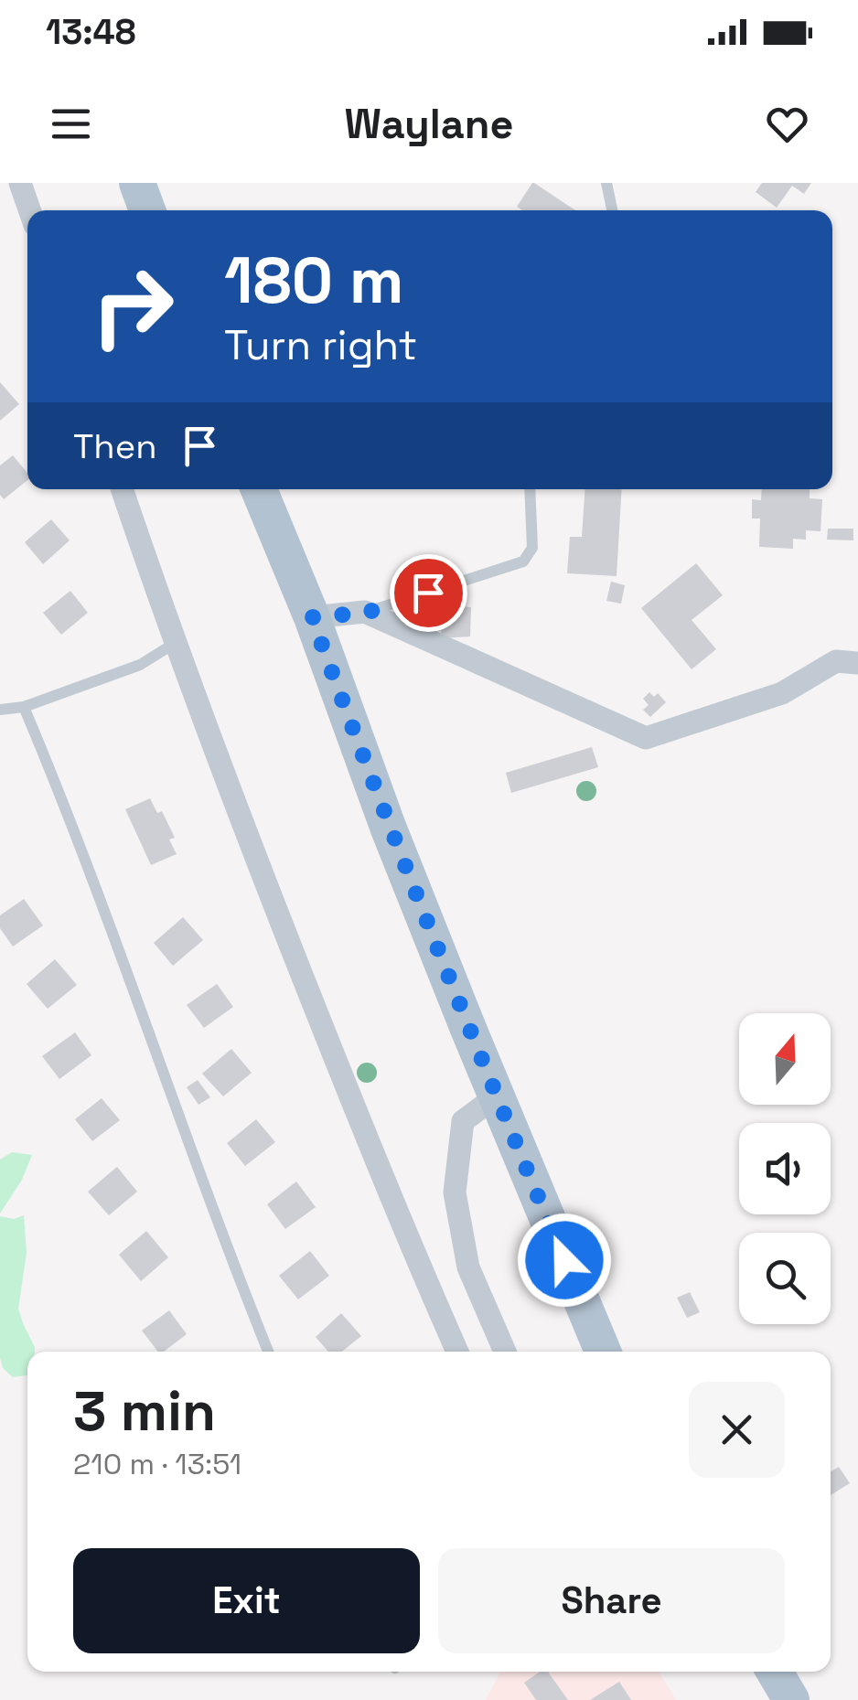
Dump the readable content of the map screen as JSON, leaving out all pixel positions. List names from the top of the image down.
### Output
{
  "north": "top",
  "page": {
    "status": "13:48",
    "header": "Waylane",
    "turn": ["180 m", "Turn right"],
    "then": "Then",
    "heading": ["3 min", "210 m · 13:51"],
    "buttons": ["Exit", "Share"]
  }
}
